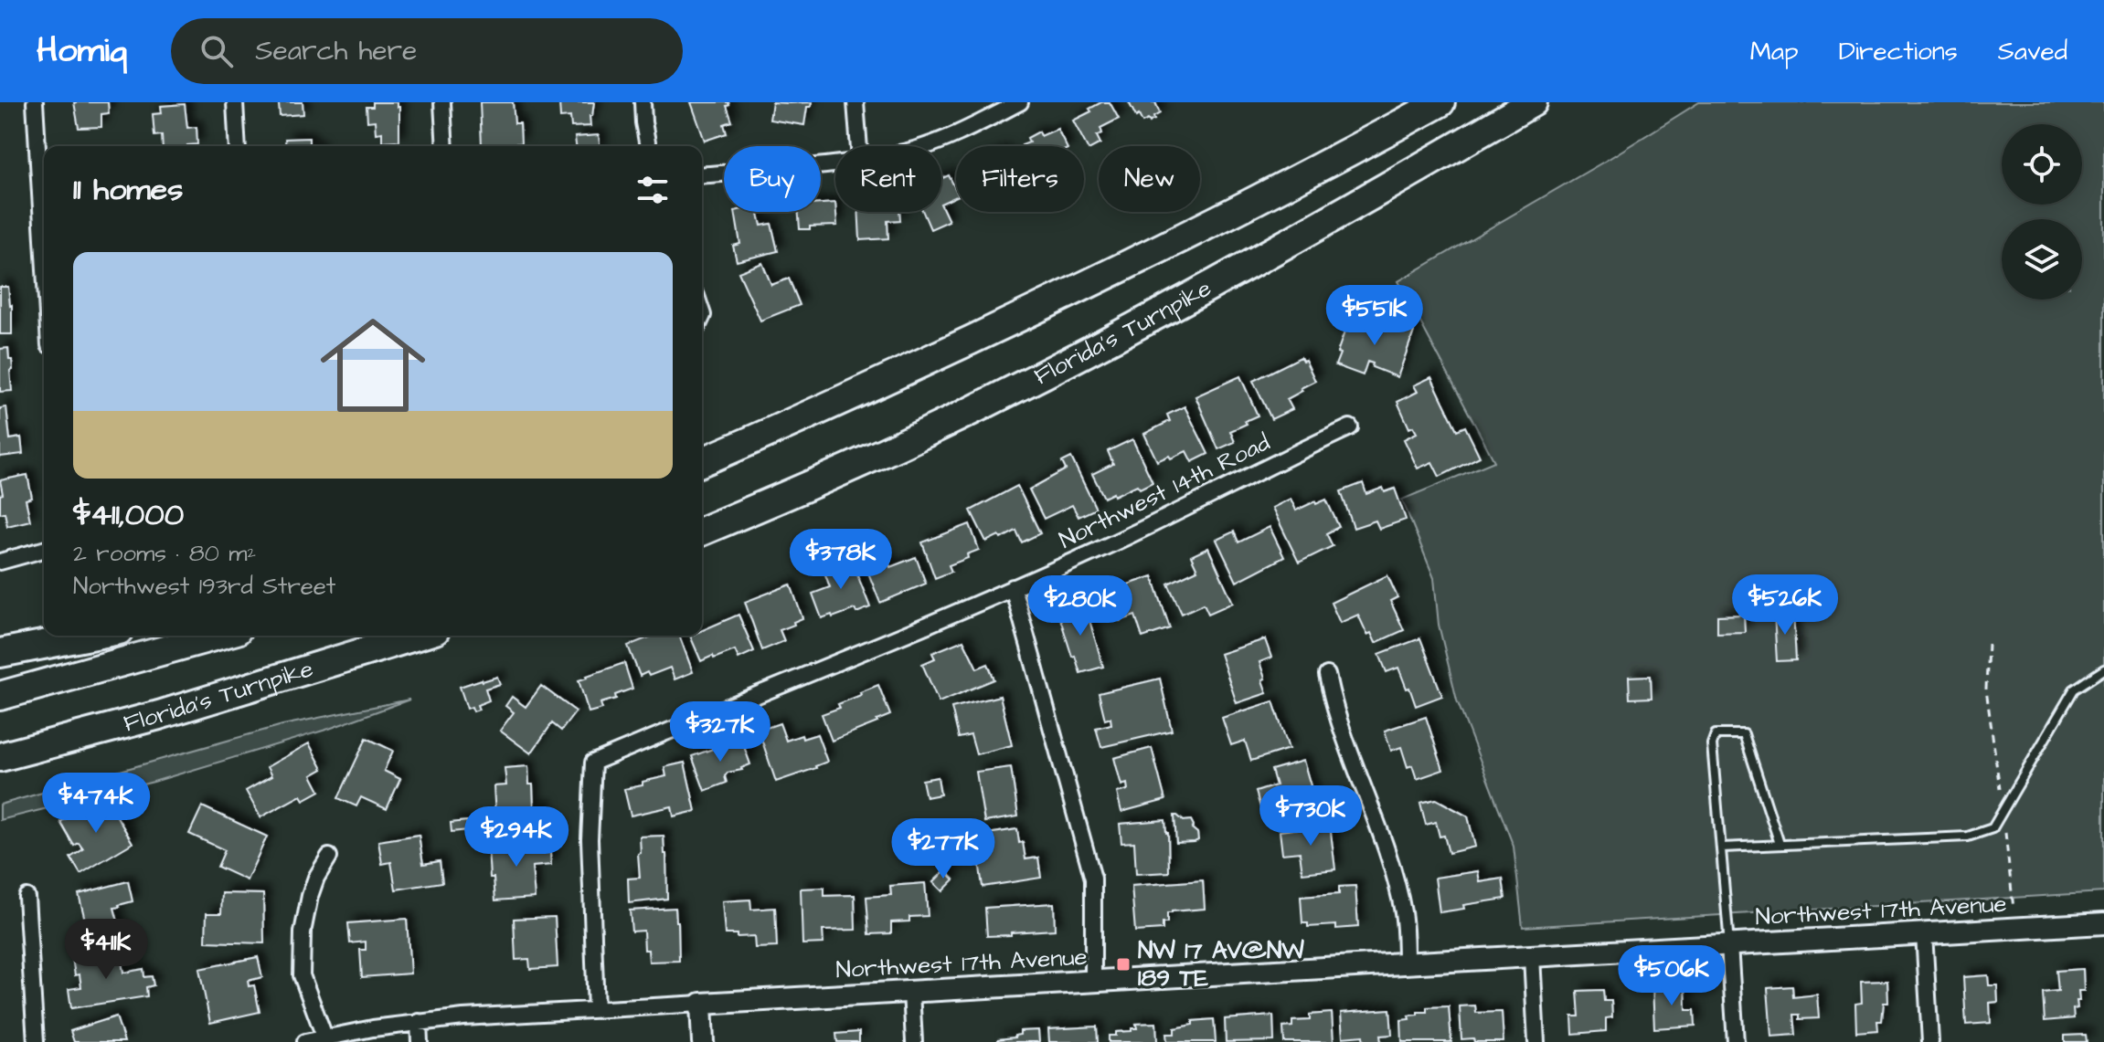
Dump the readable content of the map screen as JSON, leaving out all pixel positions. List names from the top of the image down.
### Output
{
  "streets": {
    "highway": ["Florida's Turnpike"],
    "street": ["Northwest 14th Road", "Northwest 17th Avenue"]
  },
  "crossings": [
    ["Northwest 14th Road", "Northwest 17th Avenue"]
  ],
  "places": {
    "transit": ["NW 17 AV@NW 189 TE"]
  },
  "page": {
    "header": "Homiq",
    "search": "Search here",
    "nav": ["Map", "Directions", "Saved"],
    "chip": [
      "Buy",
      "Rent",
      "Filters",
      "New"
    ],
    "heading": "11 homes",
    "list": [
      {
        "name": "$411,000",
        "note": "2 rooms · 80 m² · Northwest 193rd Street"
      }
    ],
    "price": [
      "$551K",
      "$378K",
      "$526K",
      "$280K",
      "$327K",
      "$474K",
      "$730K",
      "$294K",
      "$277K",
      "$411K",
      "$506K"
    ]
  }
}
